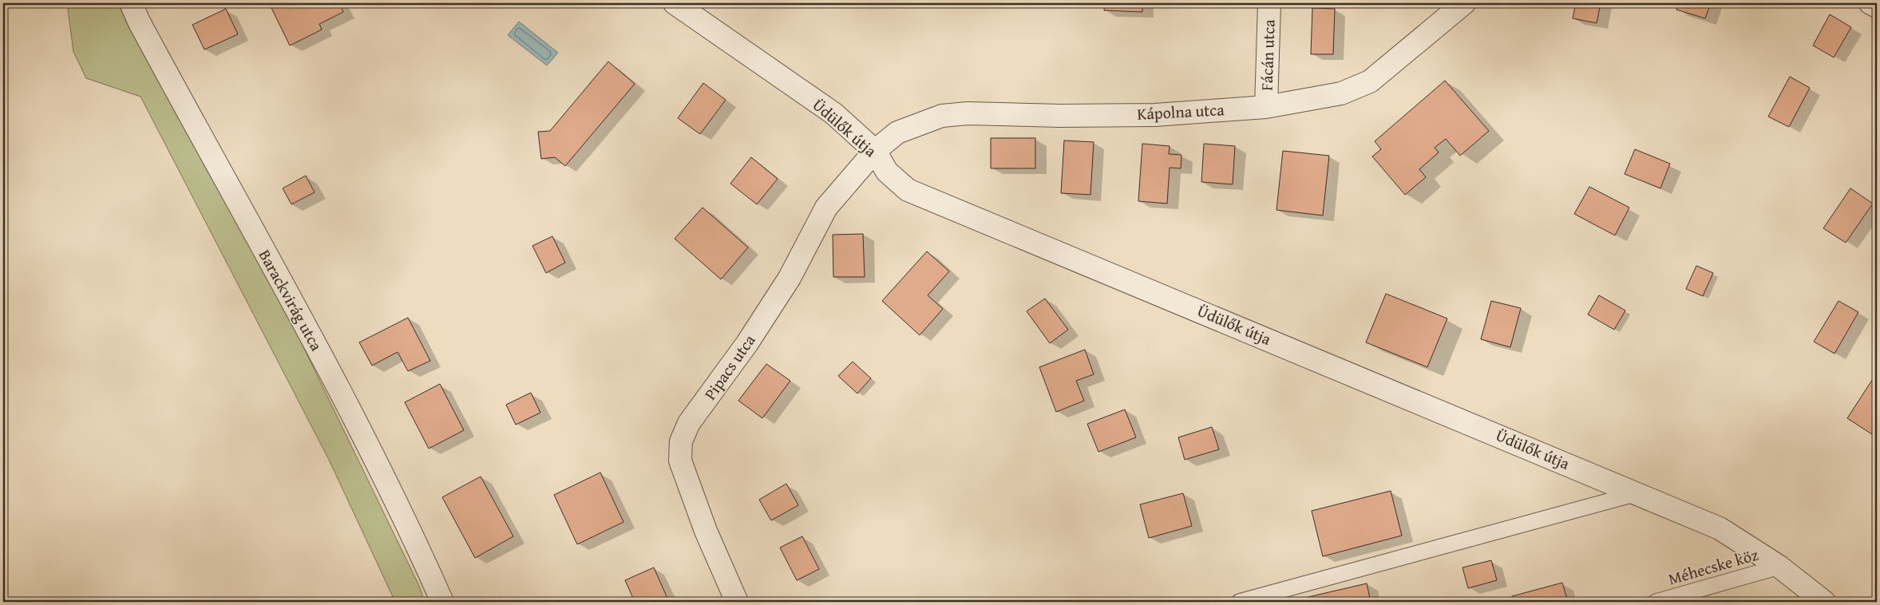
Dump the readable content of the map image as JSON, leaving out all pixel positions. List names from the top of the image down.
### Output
{
  "streets": {
    "street": [
      "Fácán utca",
      "Kápolna utca",
      "Üdülők útja",
      "Barackvirág utca",
      "Pipacs utca"
    ],
    "lane": ["Méhecske köz"]
  },
  "crossings": [
    ["Fácán utca", "Kápolna utca"],
    ["Kápolna utca", "Üdülők útja"],
    ["Kápolna utca", "Pipacs utca"],
    ["Üdülők útja", "Pipacs utca"],
    ["Üdülők útja", "Méhecske köz"]
  ]
}
